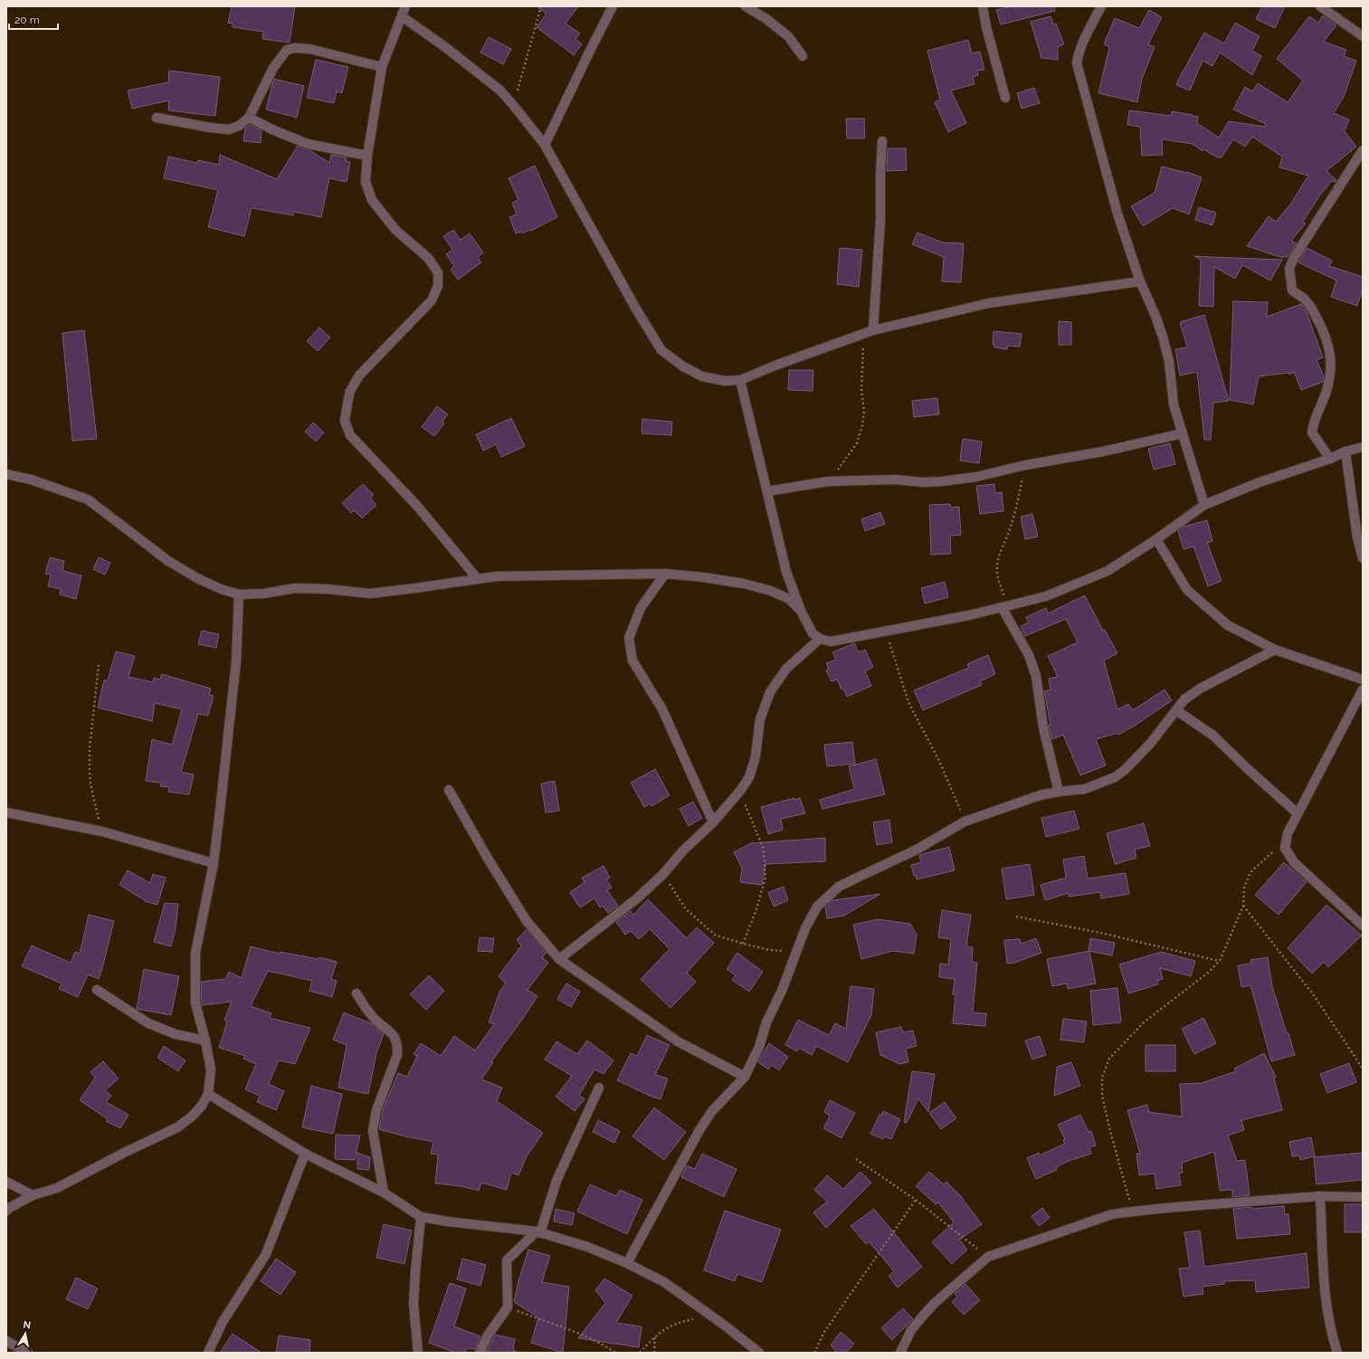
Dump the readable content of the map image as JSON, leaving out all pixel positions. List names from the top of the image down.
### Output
{
  "scale_bar": "20 m",
  "north": "top"
}
